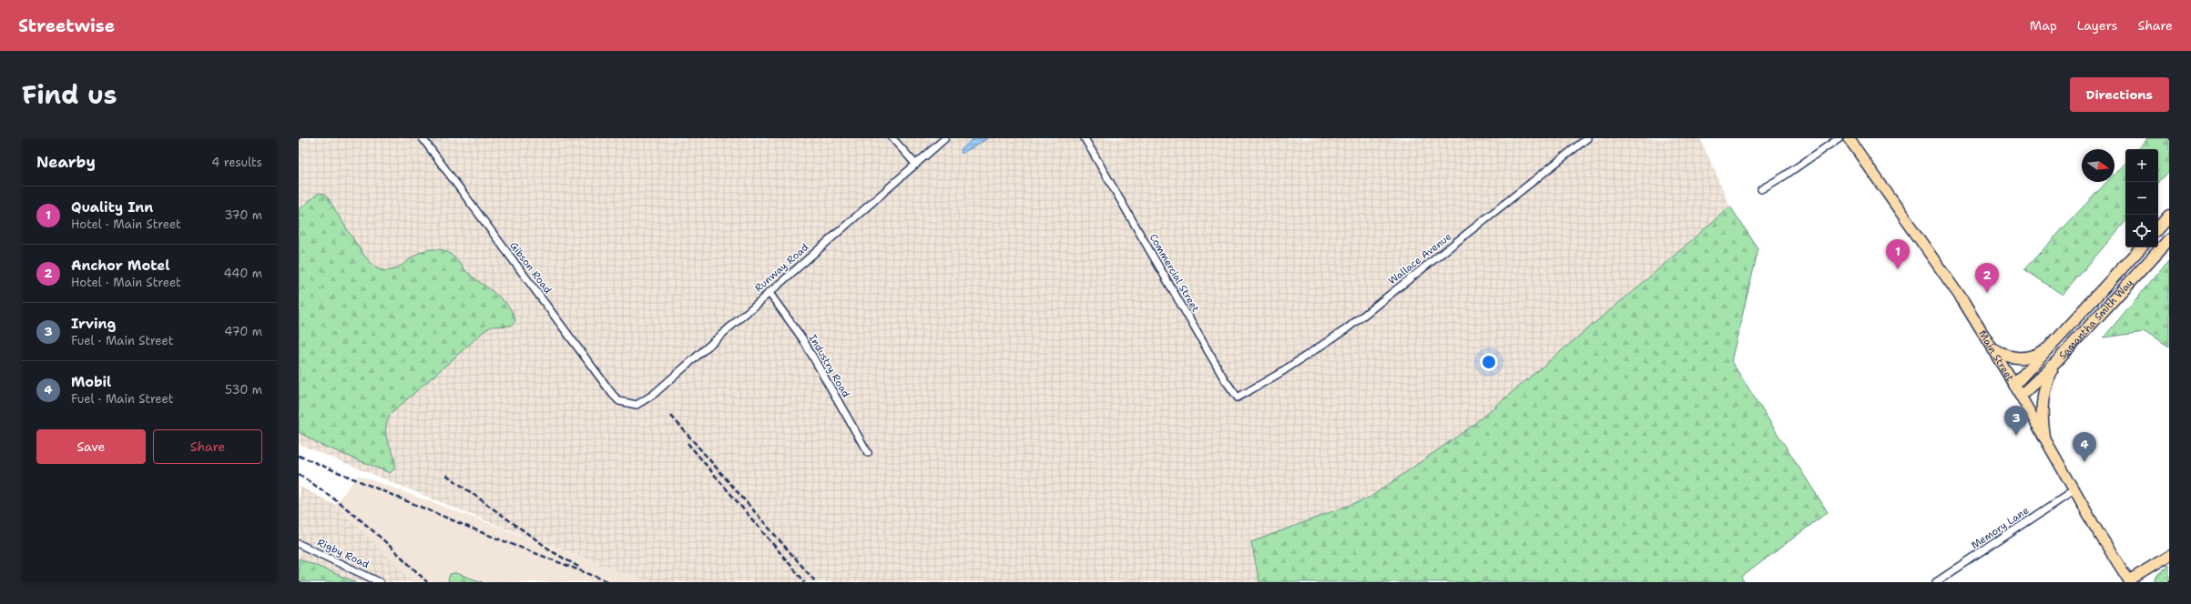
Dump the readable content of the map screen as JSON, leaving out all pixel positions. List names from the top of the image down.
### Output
{
  "streets": {
    "highway": ["Samantha Smith Way"],
    "main road": ["Main Street"],
    "street": [
      "Wallace Avenue",
      "Gibson Road",
      "Runway Road",
      "Commercial Street",
      "Industry Road",
      "Memory Lane",
      "Rigby Road"
    ]
  },
  "crossings": [
    ["Wallace Avenue", "Commercial Street"],
    ["Gibson Road", "Runway Road"],
    ["Runway Road", "Industry Road"],
    ["Samantha Smith Way", "Main Street"],
    ["Main Street", "Memory Lane"]
  ],
  "north": "right",
  "page": {
    "header": "Streetwise",
    "nav": ["Map", "Layers", "Share"],
    "title": "Find us",
    "buttons": [
      "Directions",
      ["Save", "Share"]
    ],
    "heading": ["Nearby", "4 results"],
    "map_buttons": ["+", "−"],
    "list": [
      {
        "mark": "1",
        "name": "Quality Inn",
        "note": "Hotel · Main Street",
        "value": "370 m"
      },
      {
        "mark": "2",
        "name": "Anchor Motel",
        "note": "Hotel · Main Street",
        "value": "440 m"
      },
      {
        "mark": "3",
        "name": "Irving",
        "note": "Fuel · Main Street",
        "value": "470 m"
      },
      {
        "mark": "4",
        "name": "Mobil",
        "note": "Fuel · Main Street",
        "value": "530 m"
      }
    ],
    "pins": [
      "1",
      "2",
      "3",
      "4"
    ]
  }
}
